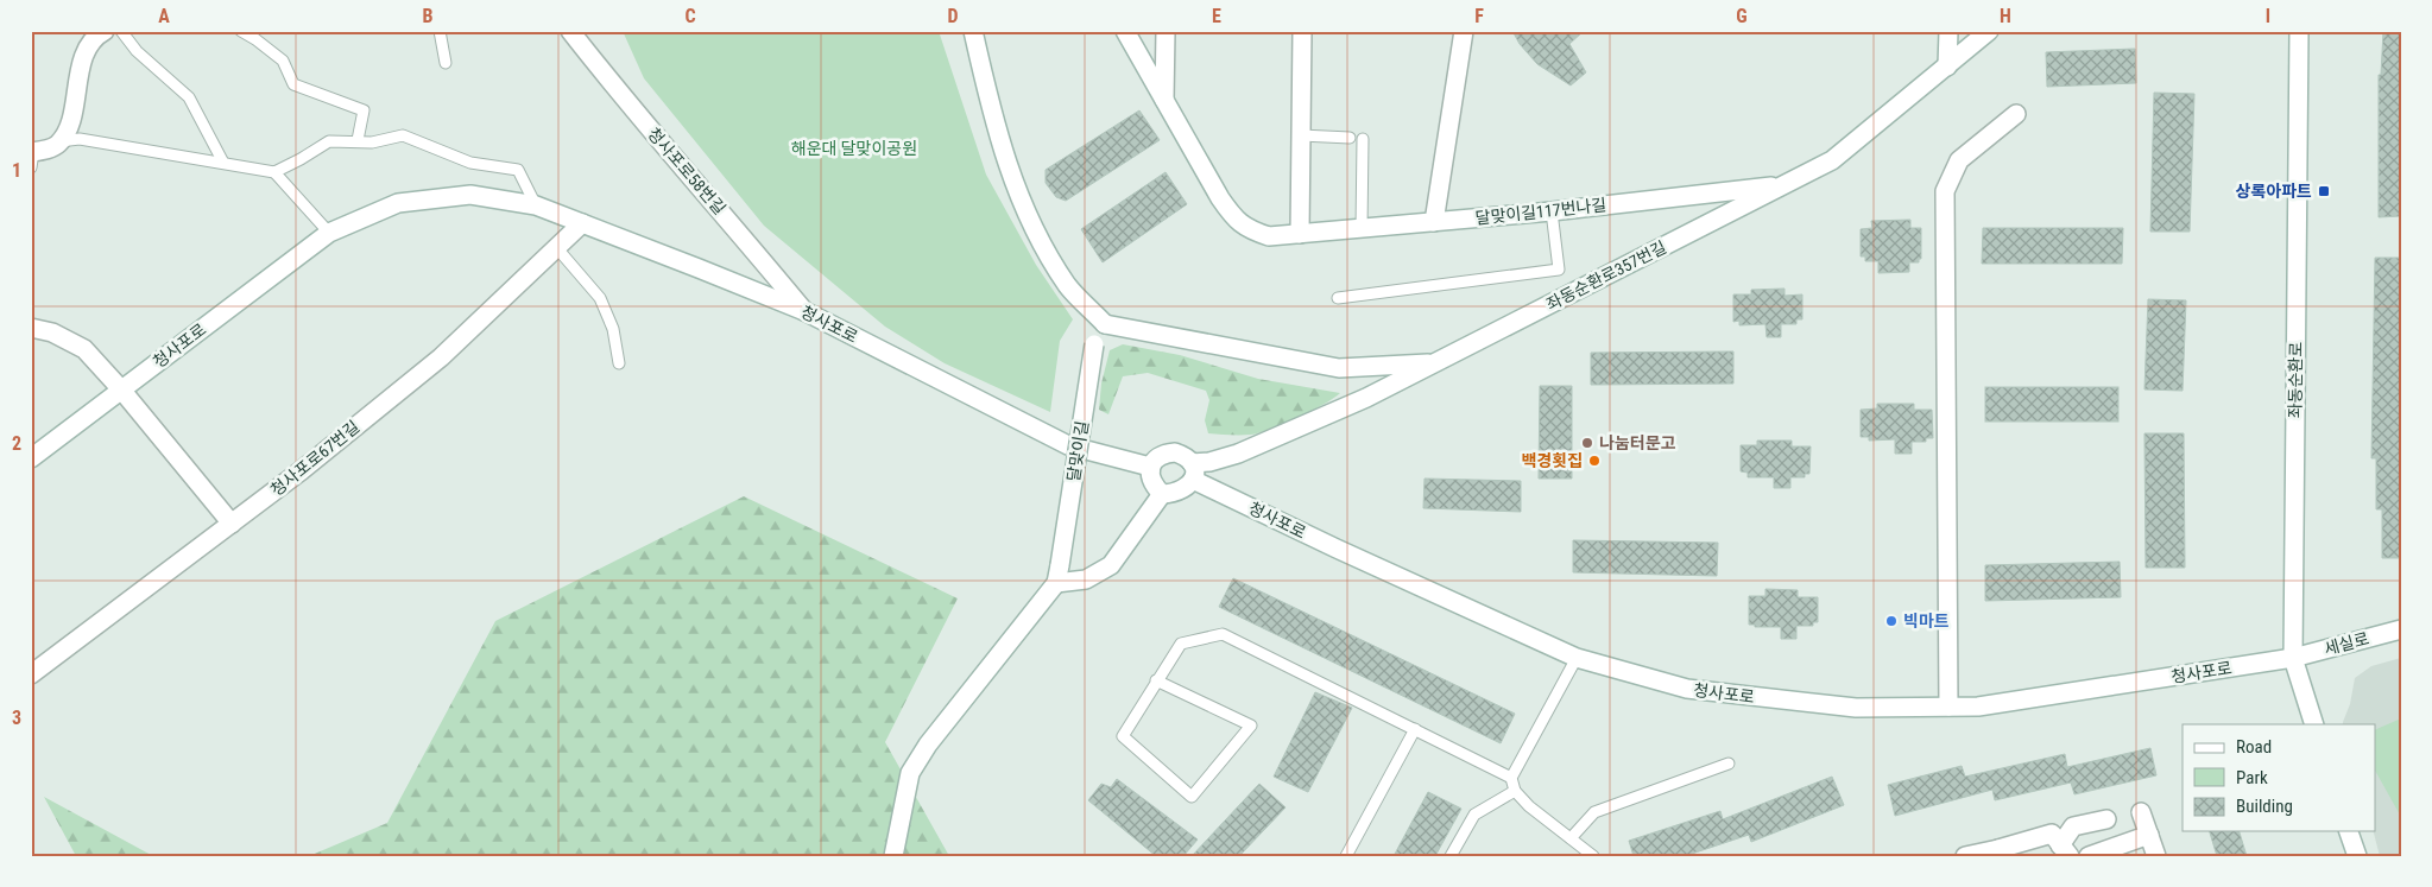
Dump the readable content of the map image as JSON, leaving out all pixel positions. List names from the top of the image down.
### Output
{
  "streets": {
    "street": [
      "청사포로58번길",
      "달맞이길117번나길",
      "좌동순환로357번길",
      "청사포로",
      "좌동순환로",
      "달맞이길",
      "청사포로67번길",
      "세실로"
    ]
  },
  "crossings": [
    ["청사포로58번길", "청사포로"],
    ["달맞이길117번나길", "좌동순환로357번길"],
    ["좌동순환로357번길", "청사포로"],
    ["청사포로", "좌동순환로"],
    ["청사포로", "청사포로67번길"],
    ["청사포로", "세실로"],
    ["좌동순환로", "세실로"]
  ],
  "parks": ["해운대 달맞이공원"],
  "places": {
    "transit": ["상록아파트"],
    "other": ["나눔터문고", "백경횟집", "빅마트"]
  },
  "legend": ["Road", "Park", "Building"],
  "grid": {
    "columns": [
      "A",
      "B",
      "C",
      "D",
      "E",
      "F",
      "G",
      "H",
      "I"
    ],
    "rows": ["1", "2", "3"]
  }
}
